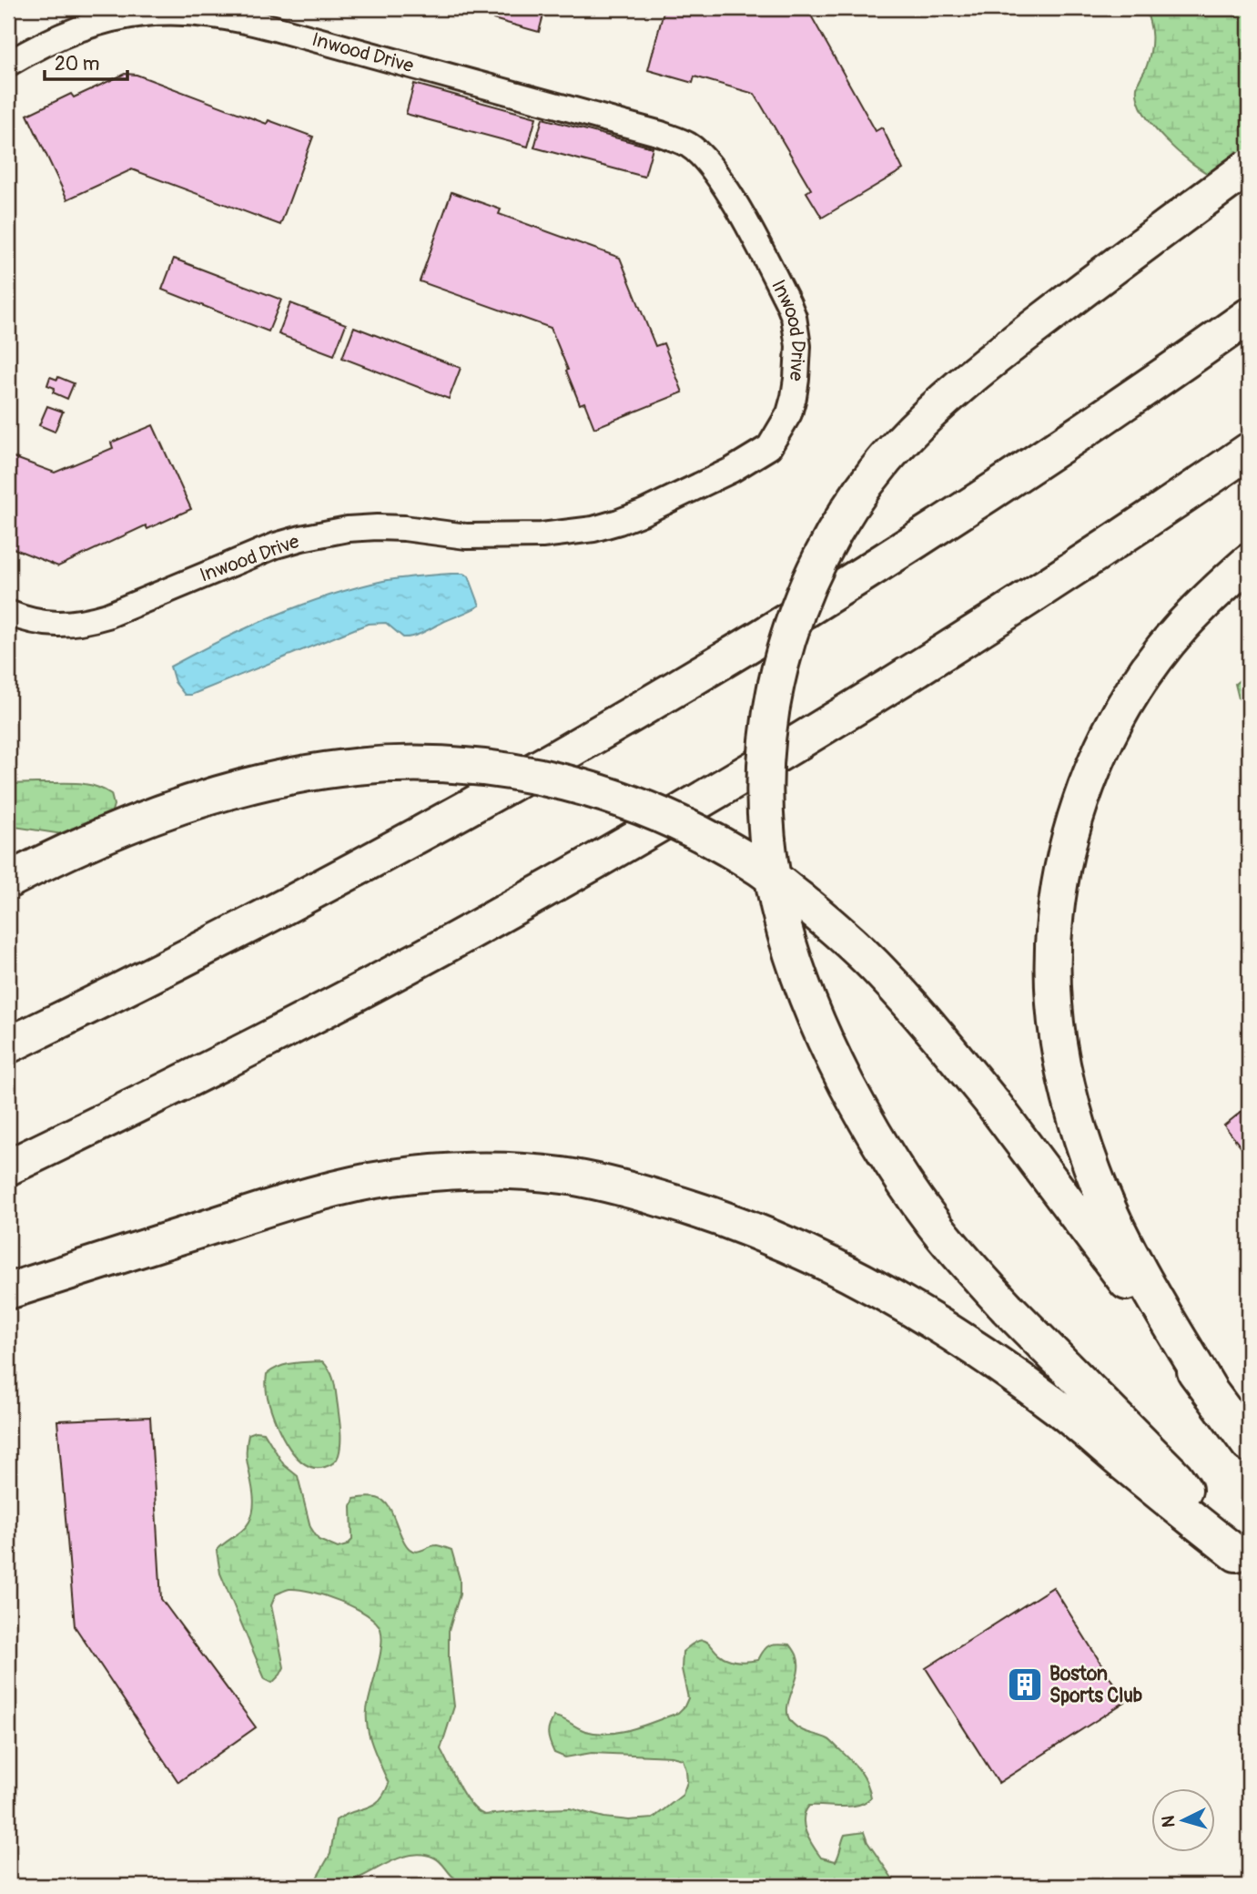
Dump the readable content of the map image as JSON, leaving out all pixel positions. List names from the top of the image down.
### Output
{
  "streets": {
    "street": ["Inwood Drive"]
  },
  "places": {
    "building": ["Boston Sports Club"]
  },
  "scale_bar": "20 m",
  "north": "left"
}
